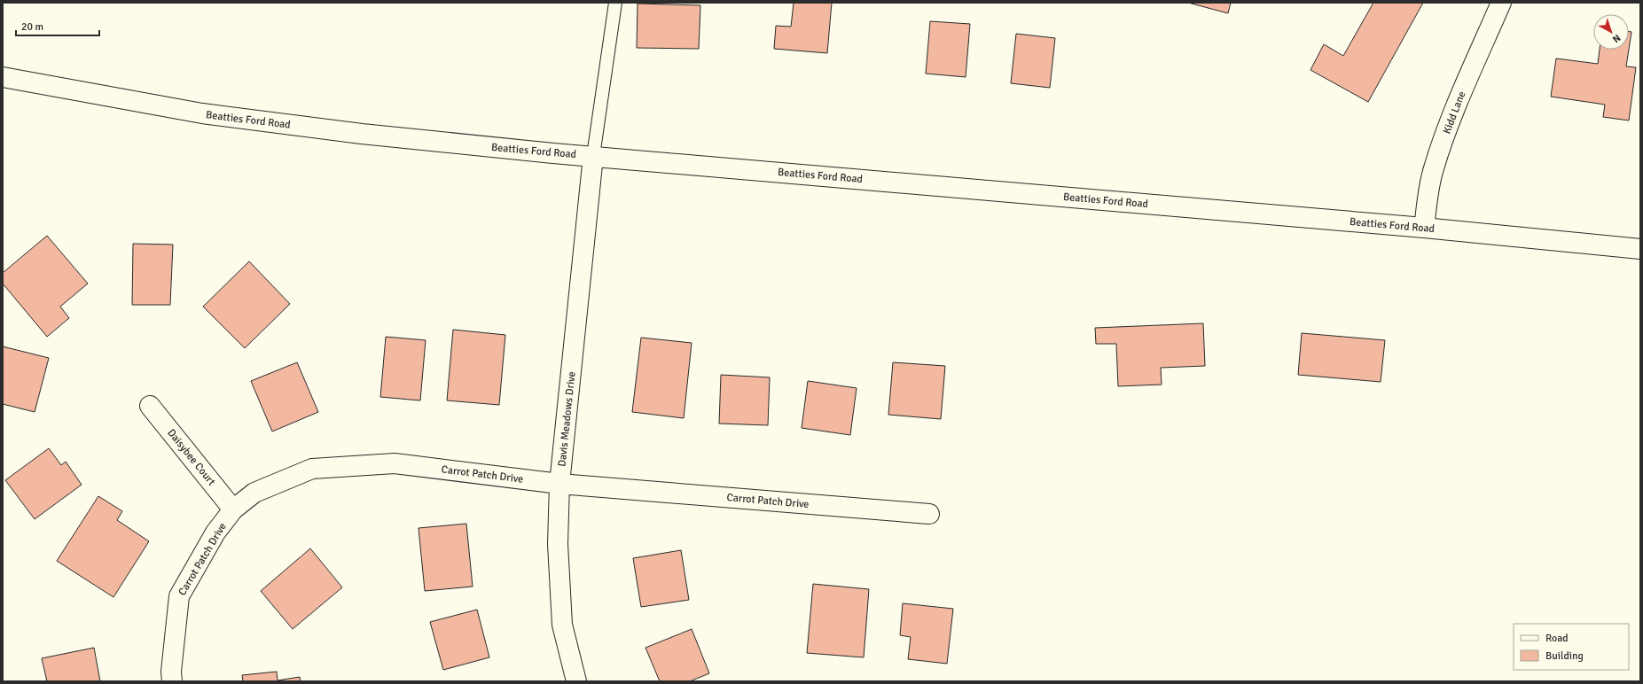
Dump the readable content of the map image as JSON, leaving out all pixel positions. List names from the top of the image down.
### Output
{
  "streets": {
    "street": [
      "Kidd Lane",
      "Beatties Ford Road",
      "Davis Meadows Drive",
      "Daisybee Court",
      "Carrot Patch Drive"
    ]
  },
  "crossings": [
    ["Kidd Lane", "Beatties Ford Road"],
    ["Beatties Ford Road", "Davis Meadows Drive"],
    ["Davis Meadows Drive", "Carrot Patch Drive"],
    ["Daisybee Court", "Carrot Patch Drive"]
  ],
  "legend": ["Road", "Building"],
  "scale_bar": "20 m",
  "north": "bottom right"
}
